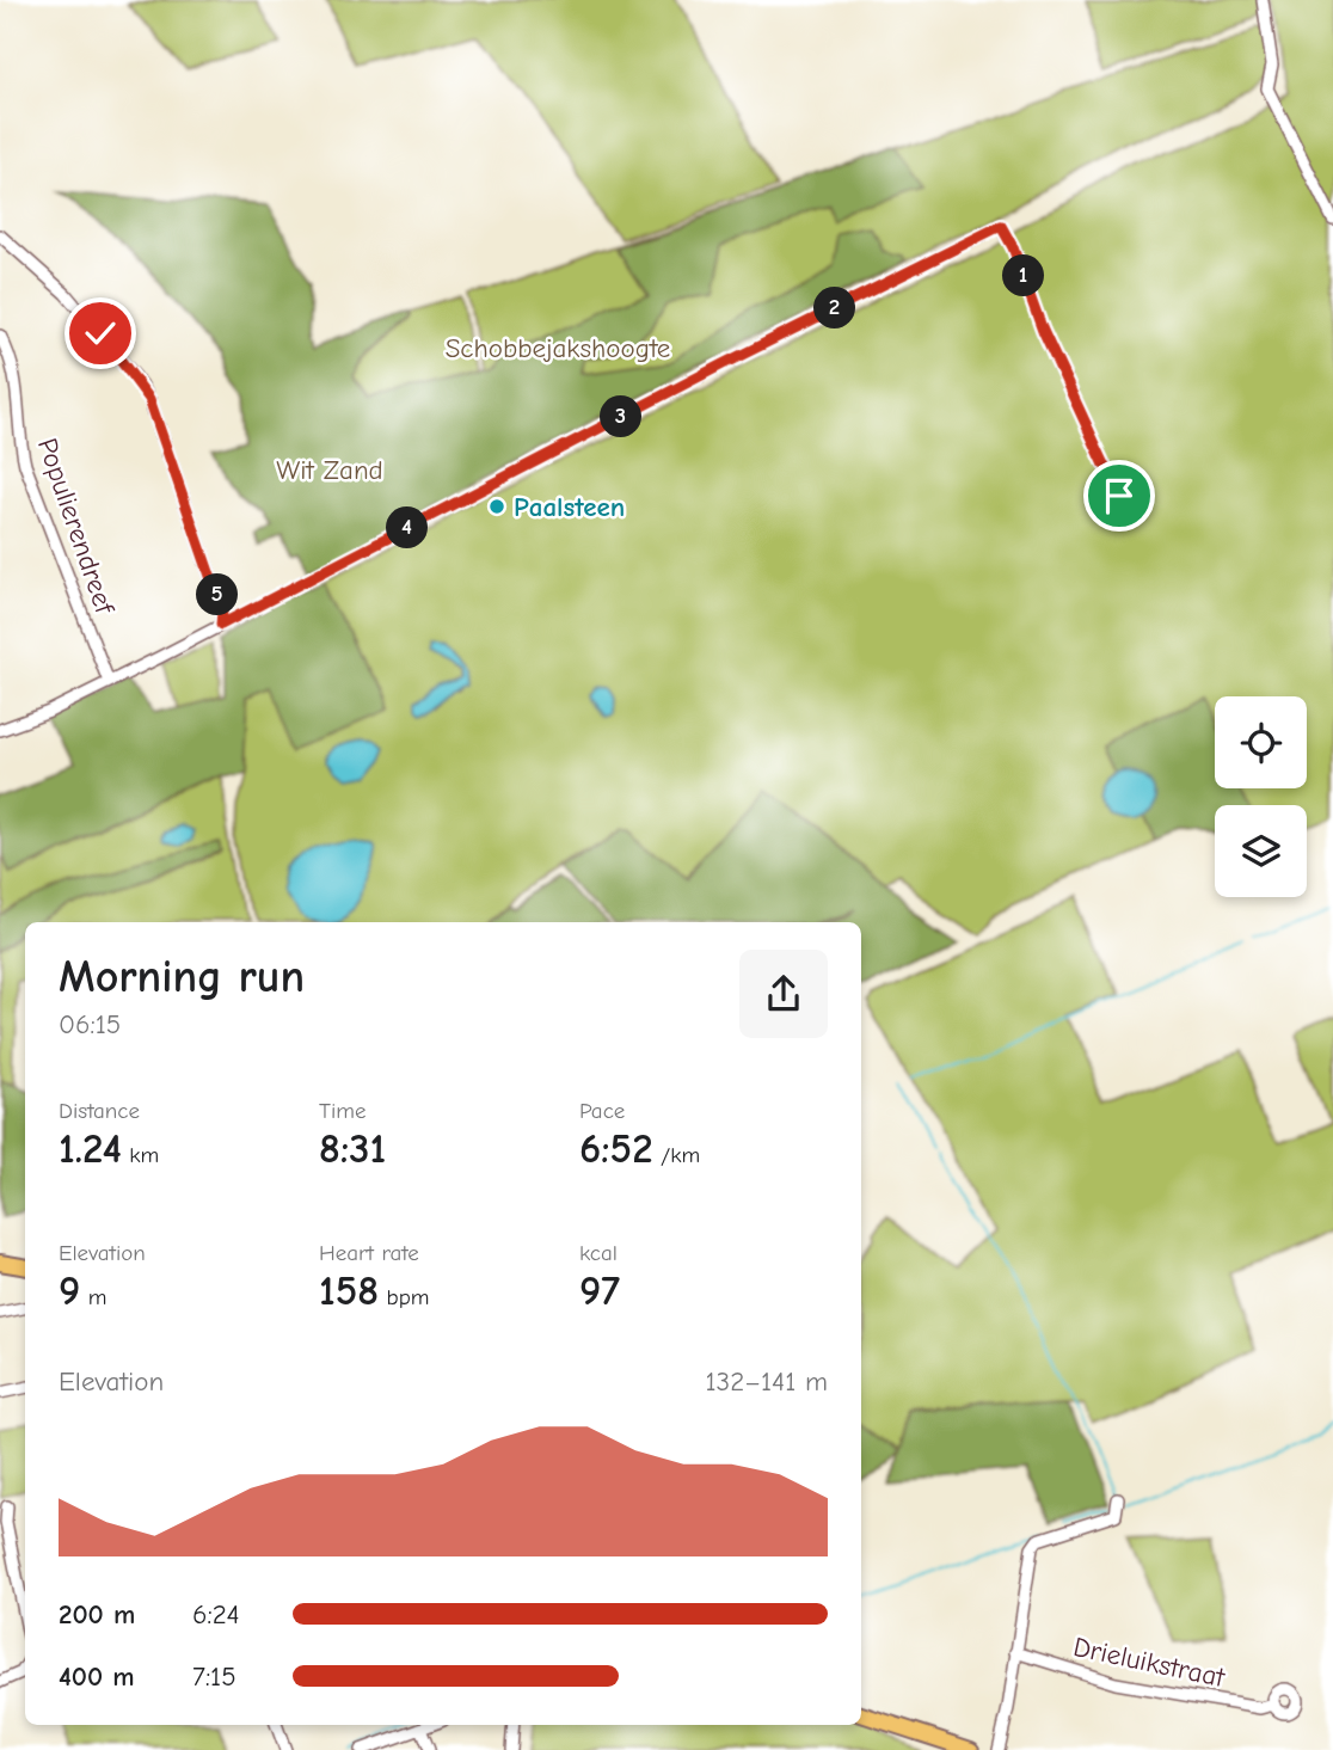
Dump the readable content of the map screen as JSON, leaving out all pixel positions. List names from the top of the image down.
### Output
{
  "streets": {
    "street": ["Populierendreef", "Drieluikstraat"]
  },
  "parks": ["Schobbejakshoogte", "Wit Zand"],
  "places": ["Paalsteen"],
  "page": {
    "pins": [
      "1",
      "2",
      "3",
      "4",
      "5"
    ],
    "heading": ["Morning run", "06:15"],
    "stats": [
      ["Distance", "1.24 km"],
      ["Time", "8:31"],
      ["Pace", "6:52 /km"],
      ["Elevation", "9 m"],
      ["Heart rate", "158 bpm"],
      ["kcal", "97"]
    ],
    "chart": ["Elevation", "132–141 m"],
    "list": [
      {
        "name": "200 m",
        "note": "6:24"
      },
      {
        "name": "400 m",
        "note": "7:15"
      }
    ]
  }
}
